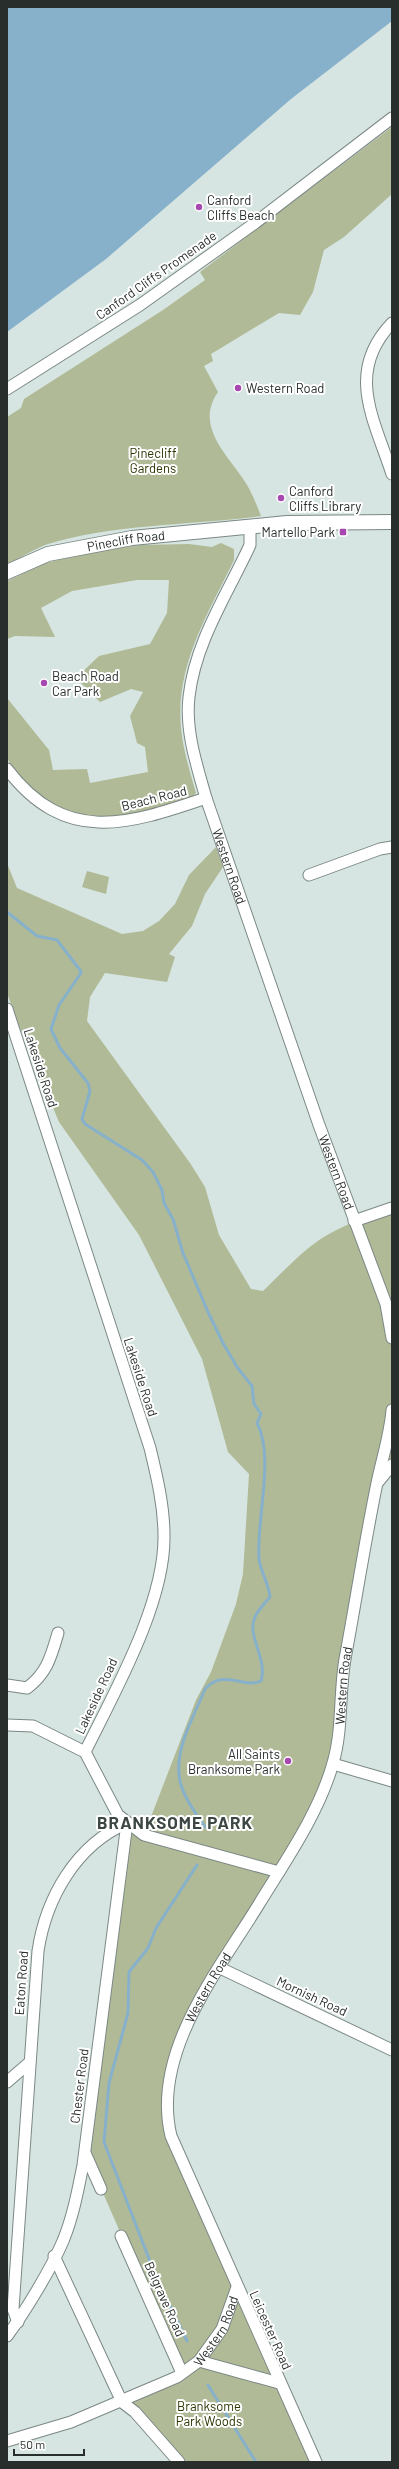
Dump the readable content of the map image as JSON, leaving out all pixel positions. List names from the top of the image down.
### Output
{
  "streets": {
    "main road": ["Pinecliff Road"],
    "street": [
      "Canford Cliffs Promenade",
      "Beach Road",
      "Western Road",
      "Lakeside Road",
      "Eaton Road",
      "Mornish Road",
      "Chester Road",
      "Belgrave Road",
      "Leicester Road"
    ]
  },
  "crossings": [
    ["Pinecliff Road", "Western Road"],
    ["Beach Road", "Western Road"],
    ["Western Road", "Mornish Road"],
    ["Western Road", "Belgrave Road"],
    ["Western Road", "Leicester Road"],
    ["Eaton Road", "Chester Road"]
  ],
  "districts": ["BRANKSOME PARK"],
  "parks": ["Pinecliff Gardens", "Branksome Park Woods"],
  "places": {
    "other": [
      "Canford Cliffs Beach",
      "Western Road",
      "Canford Cliffs Library",
      "Beach Road Car Park",
      "All Saints Branksome Park"
    ],
    "transit": ["Martello Park"]
  },
  "scale_bar": "50 m"
}
